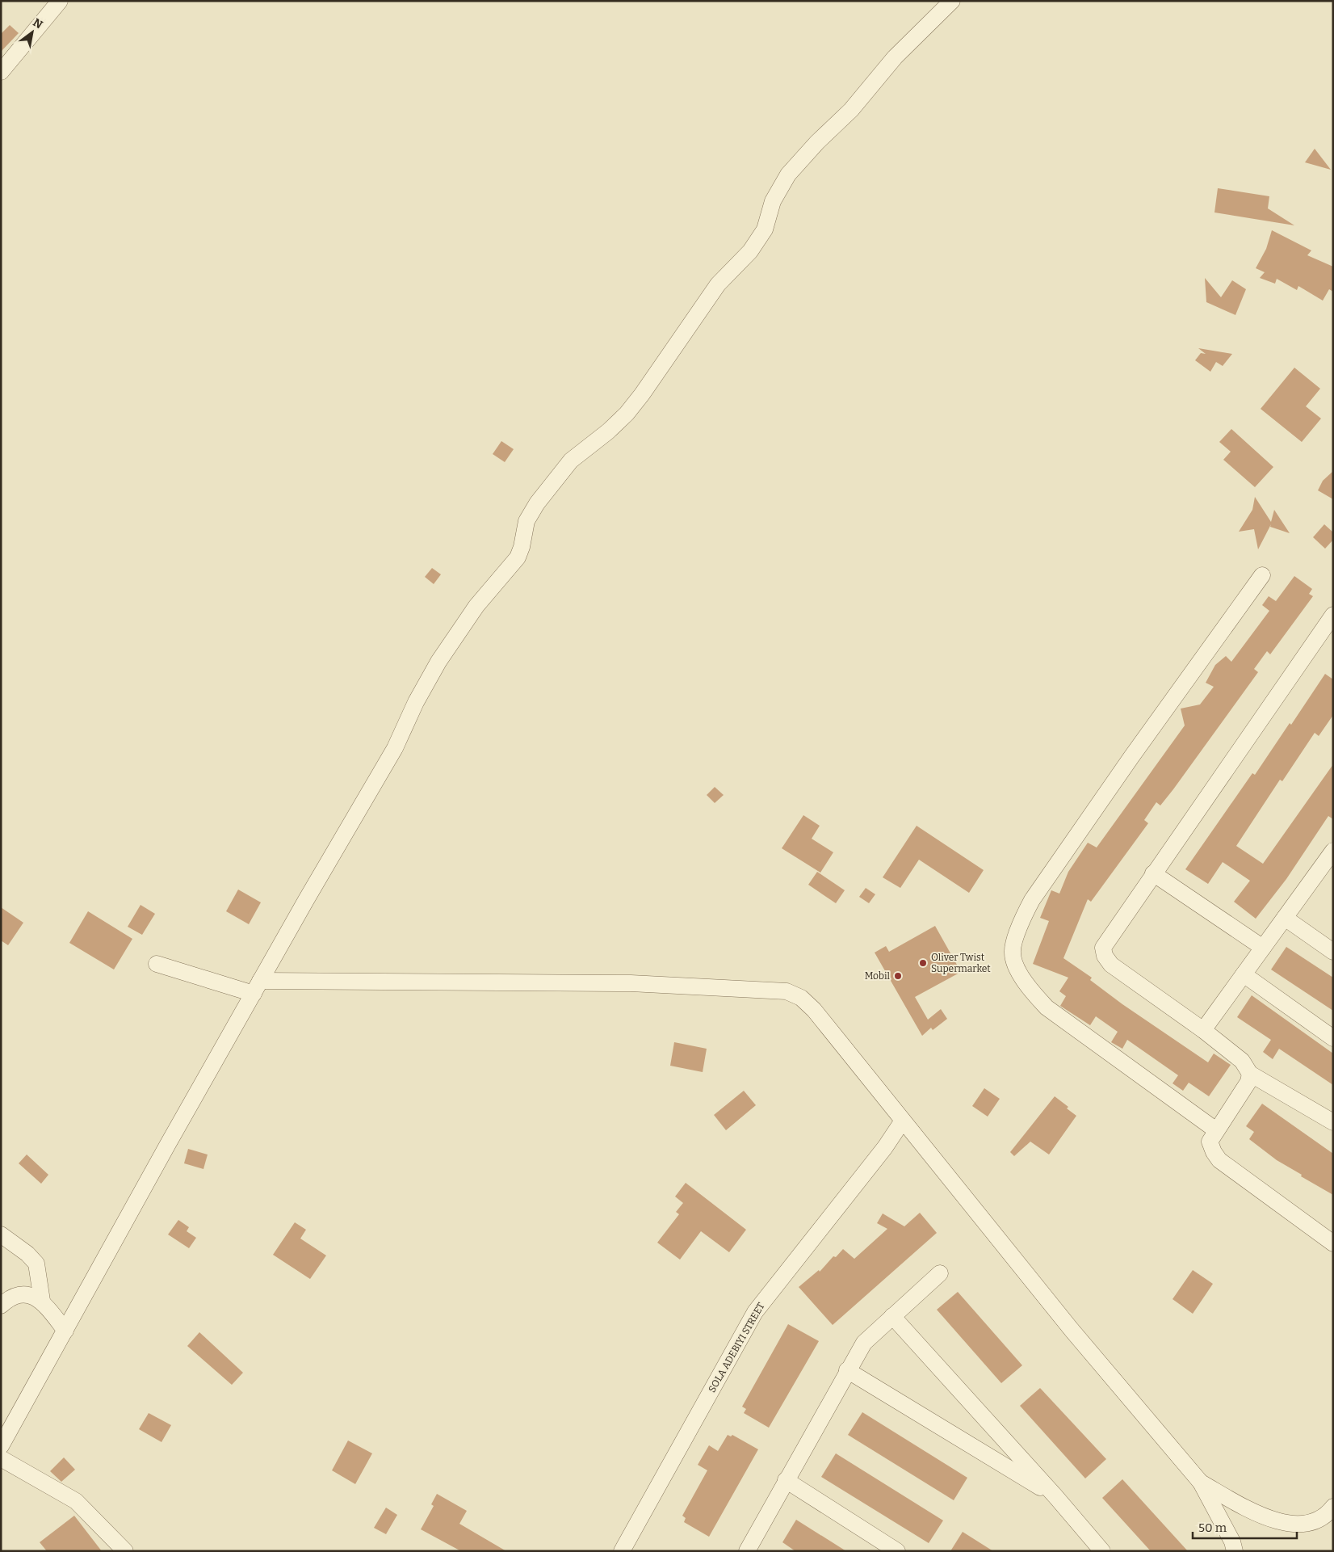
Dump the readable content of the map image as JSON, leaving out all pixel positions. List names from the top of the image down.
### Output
{
  "streets": {
    "street": ["SOLA ADEBIYI STREET"]
  },
  "places": ["Oliver Twist Supermarket", "Mobil"],
  "scale_bar": "50 m",
  "north": "top right"
}
